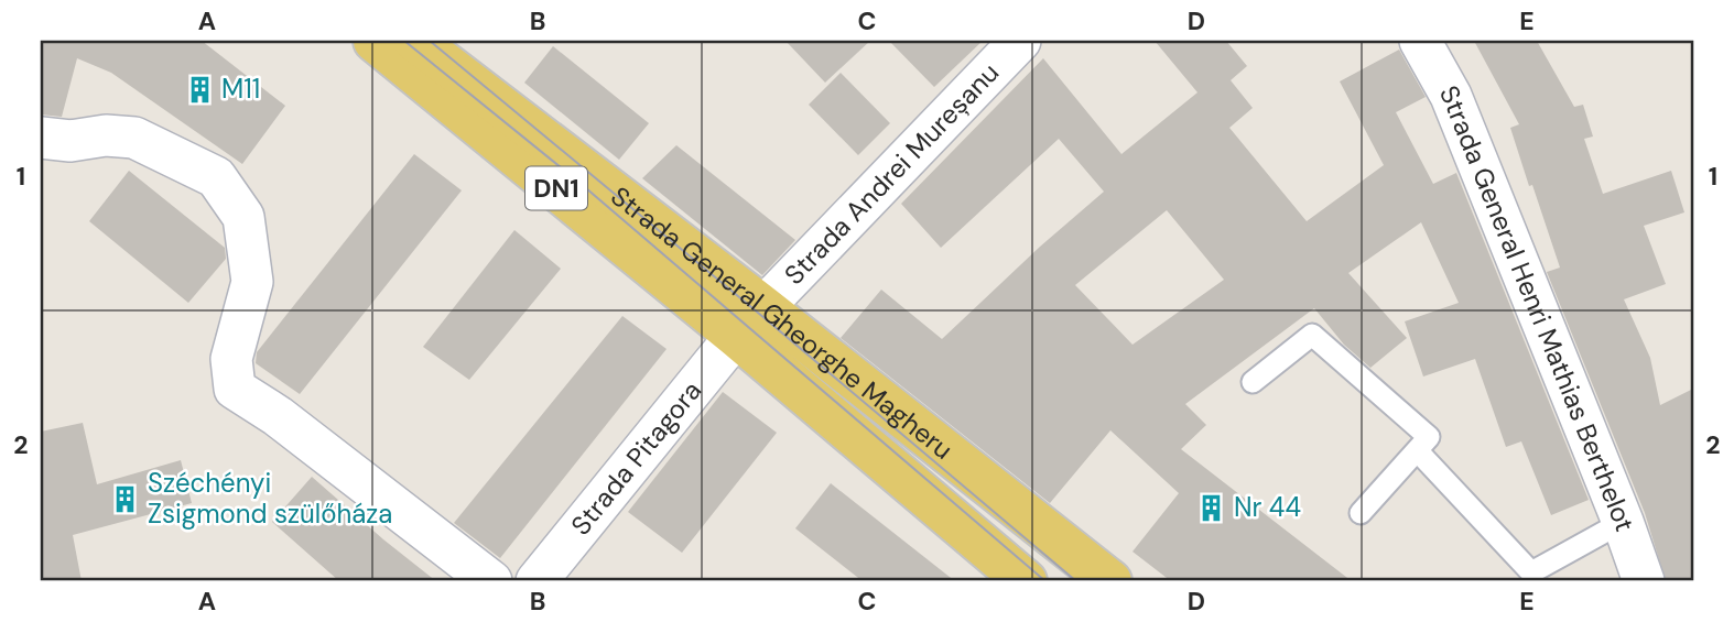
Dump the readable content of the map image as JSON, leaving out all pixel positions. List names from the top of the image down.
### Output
{
  "streets": {
    "main road": ["DN1", "Strada General Gheorghe Magheru"],
    "street": ["Strada Andrei Mureșanu", "Strada General Henri Mathias Berthelot", "Strada Pitagora"]
  },
  "crossings": [
    ["Strada Andrei Mureșanu", "Strada General Gheorghe Magheru"],
    ["Strada Andrei Mureșanu", "Strada Pitagora"],
    ["Strada General Gheorghe Magheru", "Strada Pitagora"]
  ],
  "places": {
    "building": ["M11", "Széchényi Zsigmond szülőháza", "Nr 44"]
  },
  "grid": {
    "columns": [
      "A",
      "B",
      "C",
      "D",
      "E"
    ],
    "rows": ["1", "2"]
  }
}
